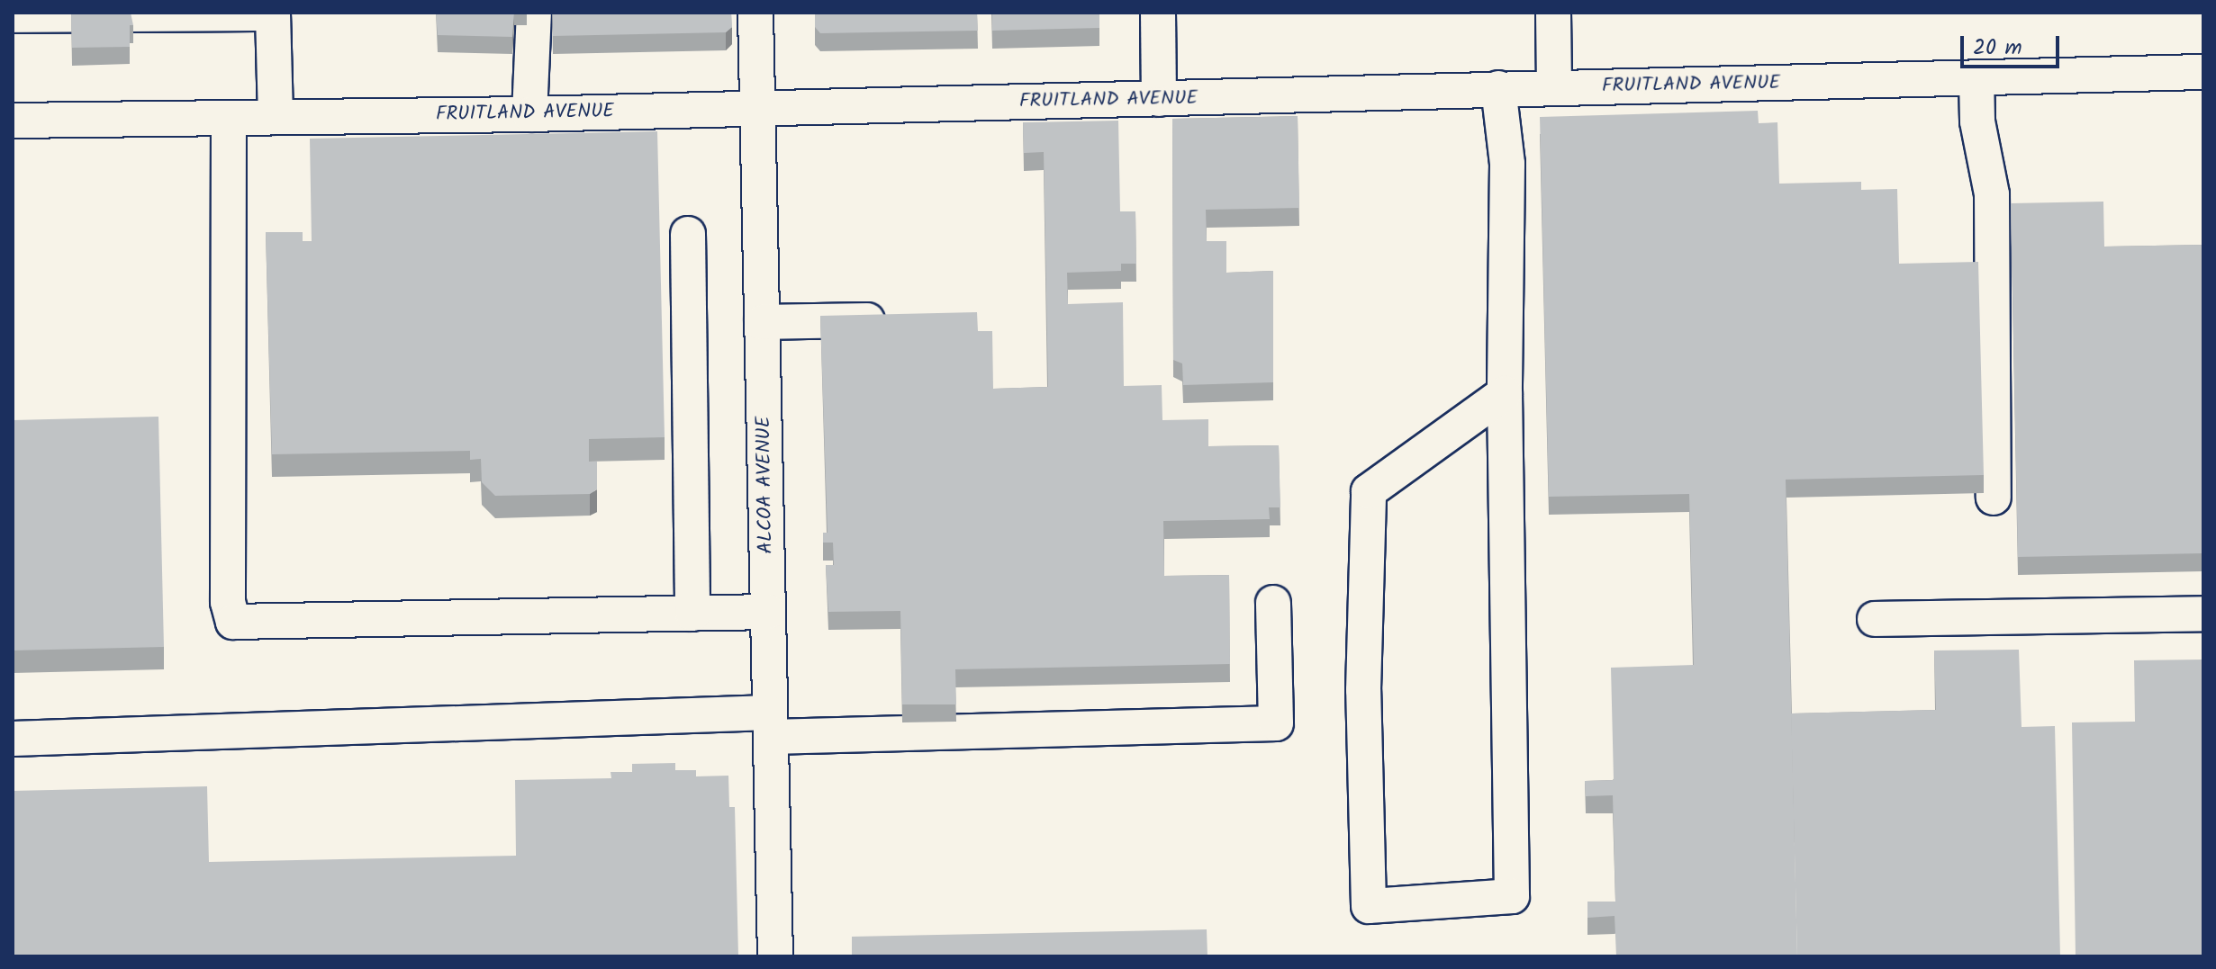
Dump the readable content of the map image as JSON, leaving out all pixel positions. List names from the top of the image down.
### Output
{
  "streets": {
    "street": ["FRUITLAND AVENUE", "ALCOA AVENUE"]
  },
  "crossings": [
    ["FRUITLAND AVENUE", "ALCOA AVENUE"]
  ],
  "scale_bar": "20 m"
}
